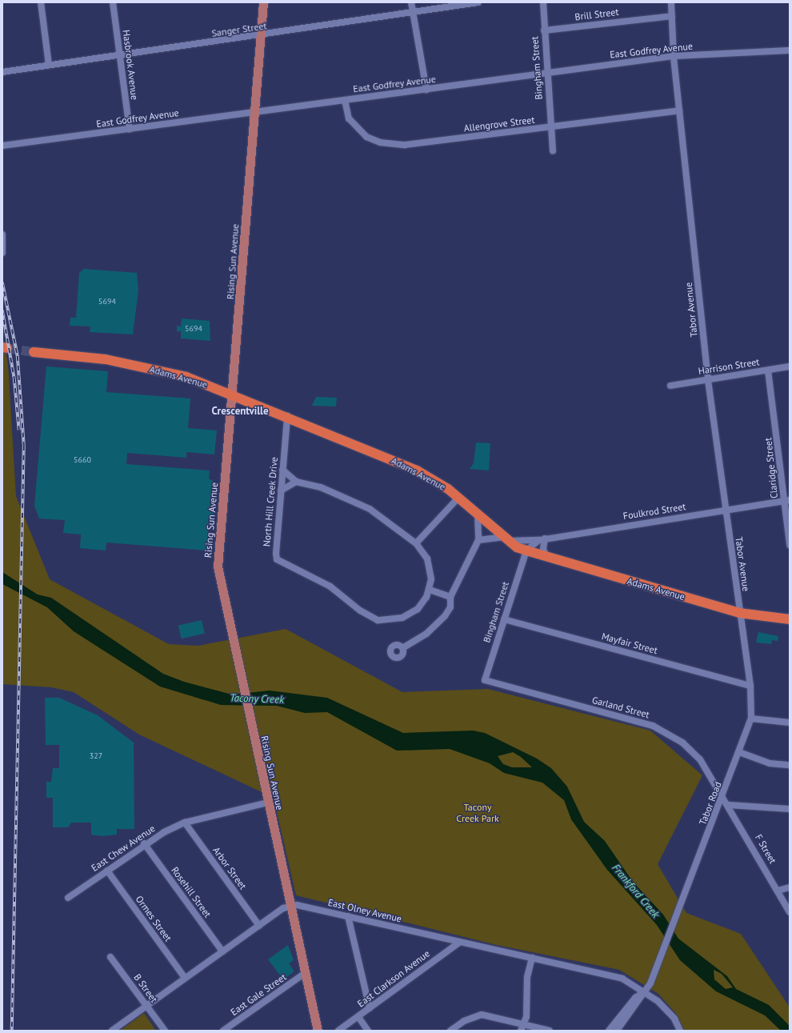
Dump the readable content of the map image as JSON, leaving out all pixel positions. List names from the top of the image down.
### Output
{
  "streets": {
    "highway": ["Adams Avenue"],
    "main road": ["Rising Sun Avenue"],
    "street": [
      "Brill Street",
      "Sanger Street",
      "East Godfrey Avenue",
      "Hasbrook Avenue",
      "Bingham Street",
      "Allengrove Street",
      "Tabor Avenue",
      "Harrison Street",
      "Claridge Street",
      "North Hill Creek Drive",
      "Foulkrod Street",
      "Mayfair Street",
      "Garland Street",
      "Tabor Road",
      "East Chew Avenue",
      "F Street",
      "Arbor Street",
      "Rosehill Street",
      "East Olney Avenue",
      "Ormes Street",
      "East Clarkson Avenue",
      "B Street",
      "East Gale Street"
    ]
  },
  "crossings": [
    ["Brill Street", "Bingham Street"],
    ["Brill Street", "Tabor Avenue"],
    ["Sanger Street", "Hasbrook Avenue"],
    ["Sanger Street", "Rising Sun Avenue"],
    ["East Godfrey Avenue", "Hasbrook Avenue"],
    ["East Godfrey Avenue", "Bingham Street"],
    ["East Godfrey Avenue", "Allengrove Street"],
    ["East Godfrey Avenue", "Rising Sun Avenue"],
    ["East Godfrey Avenue", "Tabor Avenue"],
    ["Bingham Street", "Allengrove Street"],
    ["Bingham Street", "Adams Avenue"],
    ["Bingham Street", "Mayfair Street"],
    ["Bingham Street", "Garland Street"],
    ["Allengrove Street", "Tabor Avenue"],
    ["Rising Sun Avenue", "Adams Avenue"],
    ["Rising Sun Avenue", "East Chew Avenue"],
    ["Rising Sun Avenue", "East Olney Avenue"],
    ["Rising Sun Avenue", "East Gale Street"],
    ["Tabor Avenue", "Harrison Street"],
    ["Tabor Avenue", "Adams Avenue"],
    ["Tabor Avenue", "Foulkrod Street"],
    ["Tabor Avenue", "Tabor Road"],
    ["Harrison Street", "Claridge Street"],
    ["Adams Avenue", "North Hill Creek Drive"],
    ["Adams Avenue", "Foulkrod Street"],
    ["Adams Avenue", "Tabor Road"],
    ["Claridge Street", "Foulkrod Street"],
    ["Mayfair Street", "Tabor Road"],
    ["Garland Street", "Tabor Road"],
    ["Garland Street", "F Street"],
    ["Tabor Road", "F Street"],
    ["Tabor Road", "East Olney Avenue"],
    ["East Chew Avenue", "Arbor Street"],
    ["East Chew Avenue", "Rosehill Street"],
    ["East Chew Avenue", "Ormes Street"],
    ["East Olney Avenue", "East Clarkson Avenue"]
  ],
  "districts": ["Crescentville"],
  "water": ["Tacony Creek", "Frankford Creek"],
  "parks": ["Tacony Creek Park"],
  "house_numbers": [
    "5694",
    "5694",
    "5660",
    "327"
  ]
}
